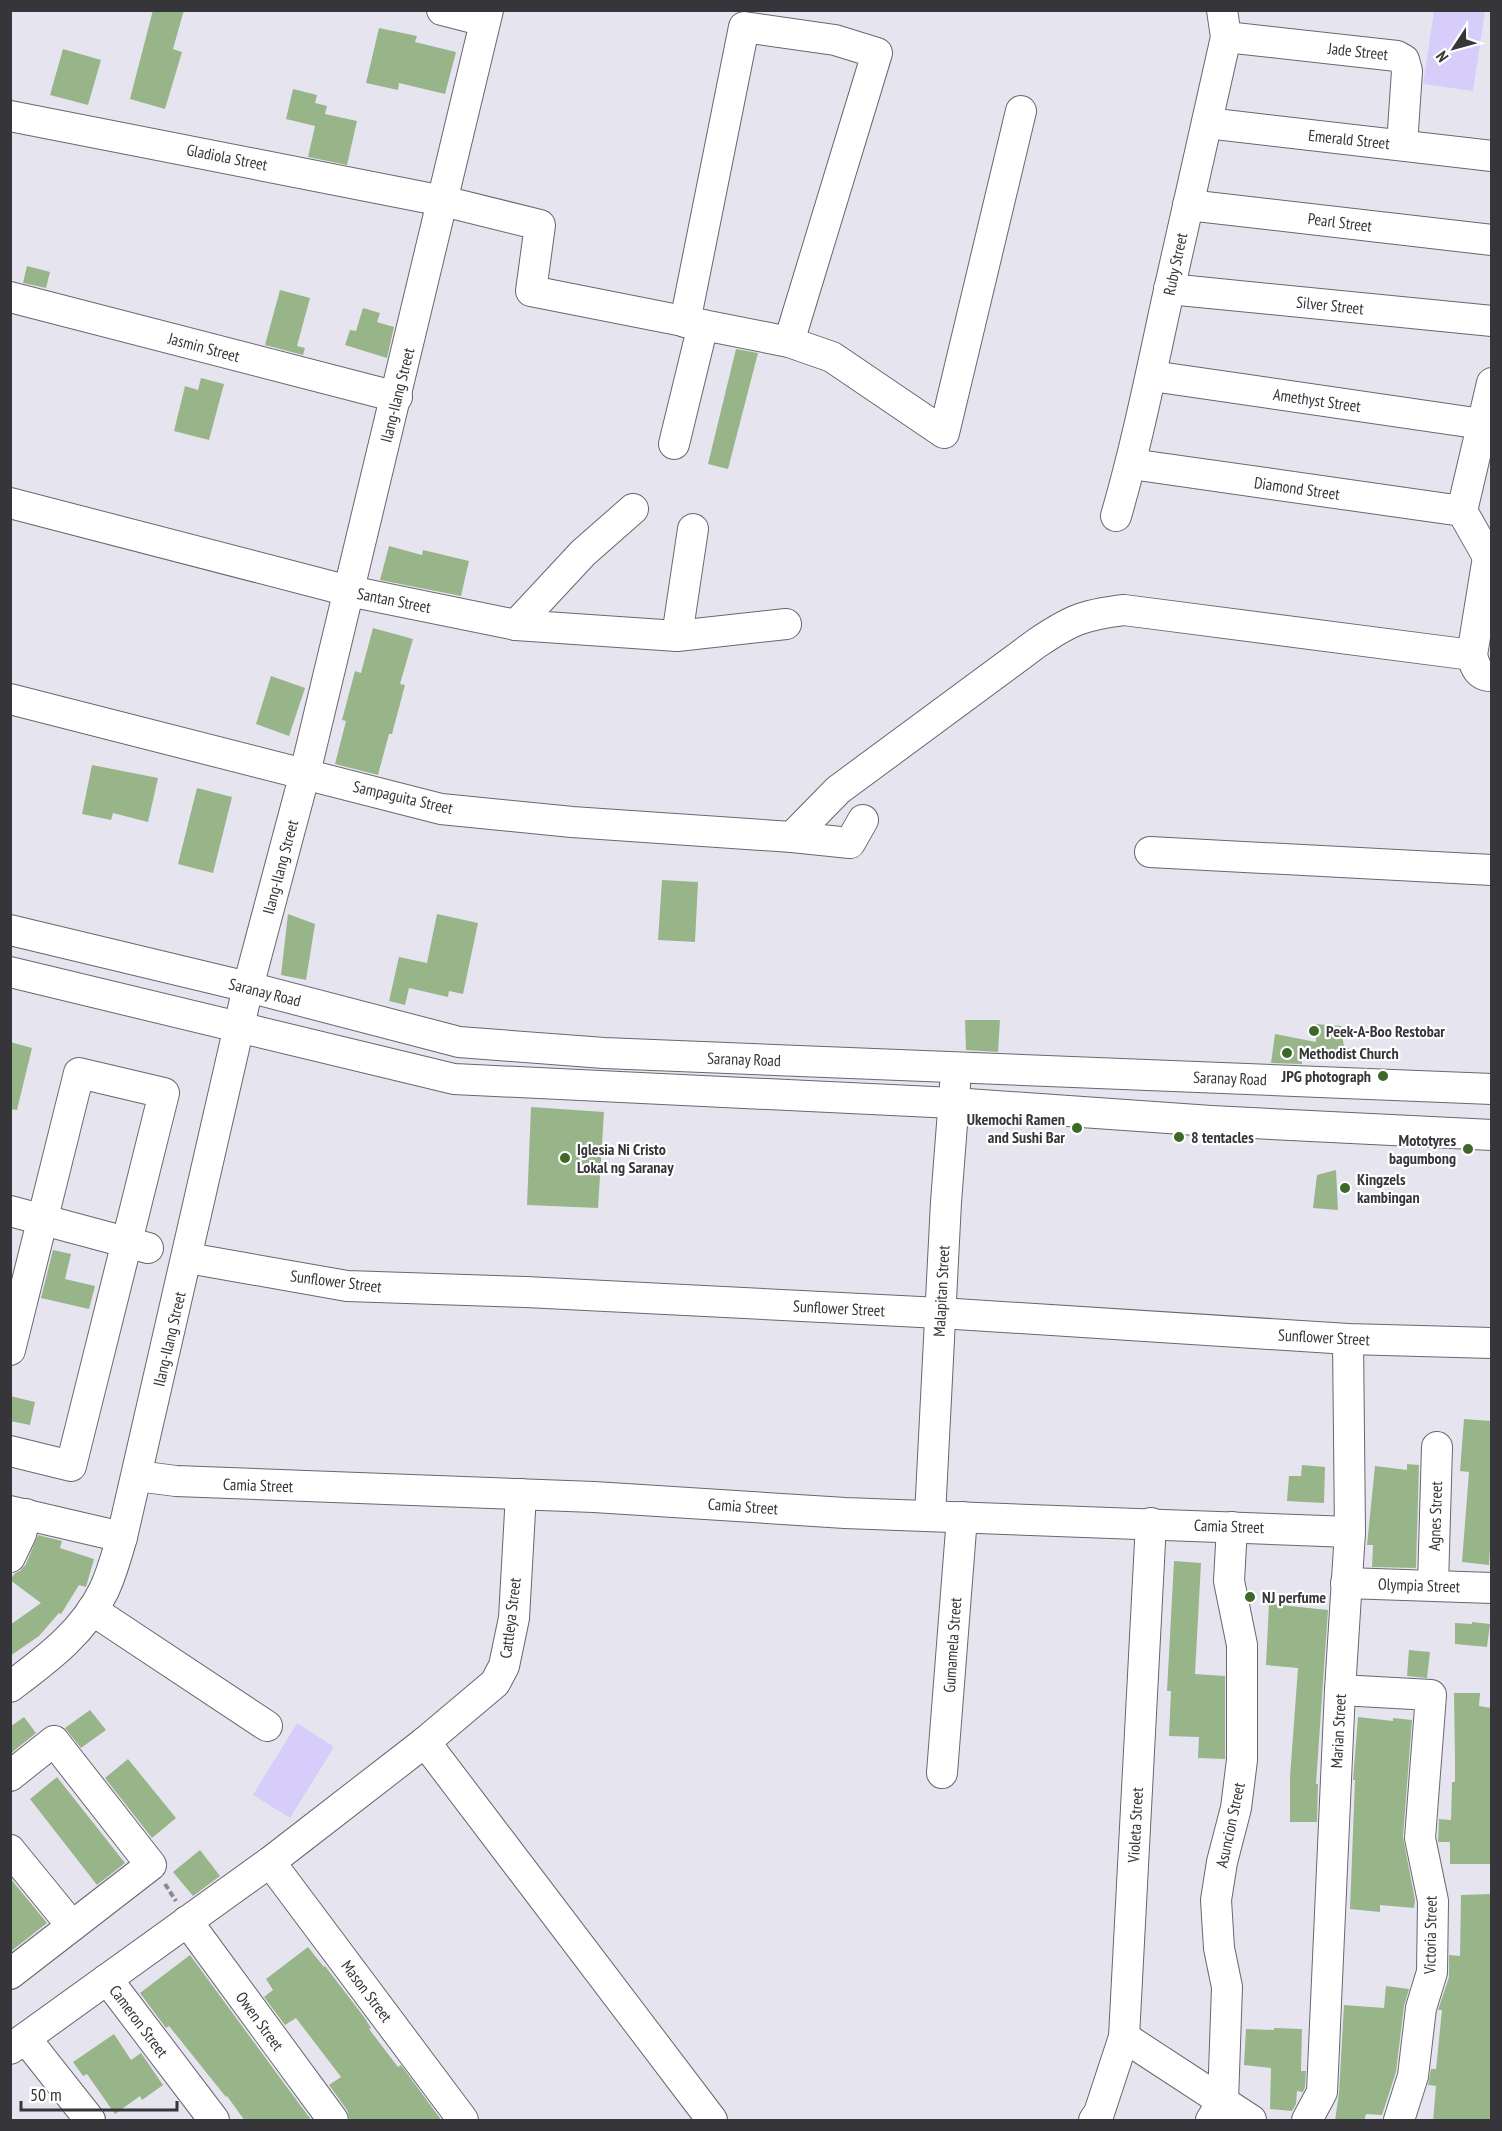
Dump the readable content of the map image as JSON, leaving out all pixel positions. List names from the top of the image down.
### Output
{
  "streets": {
    "street": [
      "Jade Street",
      "Emerald Street",
      "Gladiola Street",
      "Pearl Street",
      "Ruby Street",
      "Silver Street",
      "Jasmin Street",
      "Ilang-Ilang Street",
      "Amethyst Street",
      "Diamond Street",
      "Santan Street",
      "Sampaguita Street",
      "Saranay Road",
      "Sunflower Street",
      "Malapitan Street",
      "Camia Street",
      "Agnes Street",
      "Olympia Street",
      "Cattleya Street",
      "Gumamela Street",
      "Marian Street",
      "Violeta Street",
      "Asuncion Street",
      "Victoria Street",
      "Mason Street",
      "Cameron Street",
      "Owen Street"
    ]
  },
  "crossings": [
    ["Jade Street", "Emerald Street"],
    ["Jade Street", "Ruby Street"],
    ["Emerald Street", "Ruby Street"],
    ["Gladiola Street", "Ilang-Ilang Street"],
    ["Pearl Street", "Ruby Street"],
    ["Ruby Street", "Silver Street"],
    ["Ruby Street", "Amethyst Street"],
    ["Ruby Street", "Diamond Street"],
    ["Jasmin Street", "Ilang-Ilang Street"],
    ["Ilang-Ilang Street", "Santan Street"],
    ["Ilang-Ilang Street", "Sampaguita Street"],
    ["Ilang-Ilang Street", "Saranay Road"],
    ["Ilang-Ilang Street", "Sunflower Street"],
    ["Ilang-Ilang Street", "Camia Street"],
    ["Saranay Road", "Malapitan Street"],
    ["Sunflower Street", "Malapitan Street"],
    ["Sunflower Street", "Marian Street"],
    ["Malapitan Street", "Camia Street"],
    ["Camia Street", "Cattleya Street"],
    ["Camia Street", "Gumamela Street"],
    ["Camia Street", "Marian Street"],
    ["Camia Street", "Violeta Street"],
    ["Camia Street", "Asuncion Street"],
    ["Agnes Street", "Olympia Street"],
    ["Olympia Street", "Marian Street"],
    ["Cattleya Street", "Mason Street"],
    ["Cattleya Street", "Cameron Street"],
    ["Cattleya Street", "Owen Street"],
    ["Marian Street", "Victoria Street"]
  ],
  "places": [
    "Peek-A-Boo Restobar",
    "Methodist Church",
    "JPG photograph",
    "Ukemochi Ramen and Sushi Bar",
    "8 tentacles",
    "Mototyres bagumbong",
    "Iglesia Ni Cristo Lokal ng Saranay",
    "Kingzels kambingan",
    "NJ perfume"
  ],
  "scale_bar": "50 m",
  "north": "bottom left"
}
